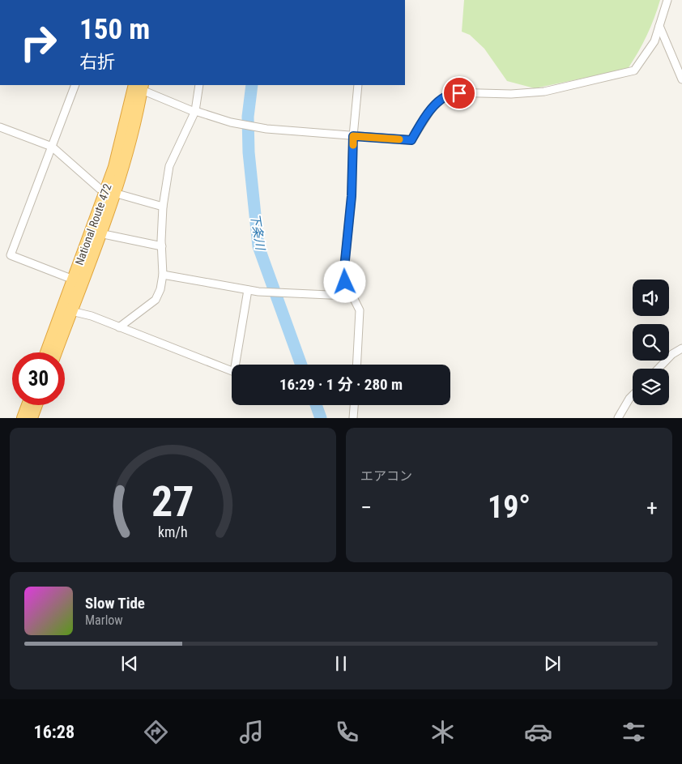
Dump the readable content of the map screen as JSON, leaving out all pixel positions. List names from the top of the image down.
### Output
{
  "streets": {
    "highway": ["National Route 472"]
  },
  "water": ["下条川"],
  "page": {
    "turn": ["150 m", "右折"],
    "limit": "30",
    "trip": "16:29 · 1 分 · 280 m",
    "tile": "エアコン",
    "heat": ["−", "19°", "+"],
    "song": ["Slow Tide", "Marlow"],
    "tabs": "16:28",
    "gauge": ["27", "km/h"]
  }
}
